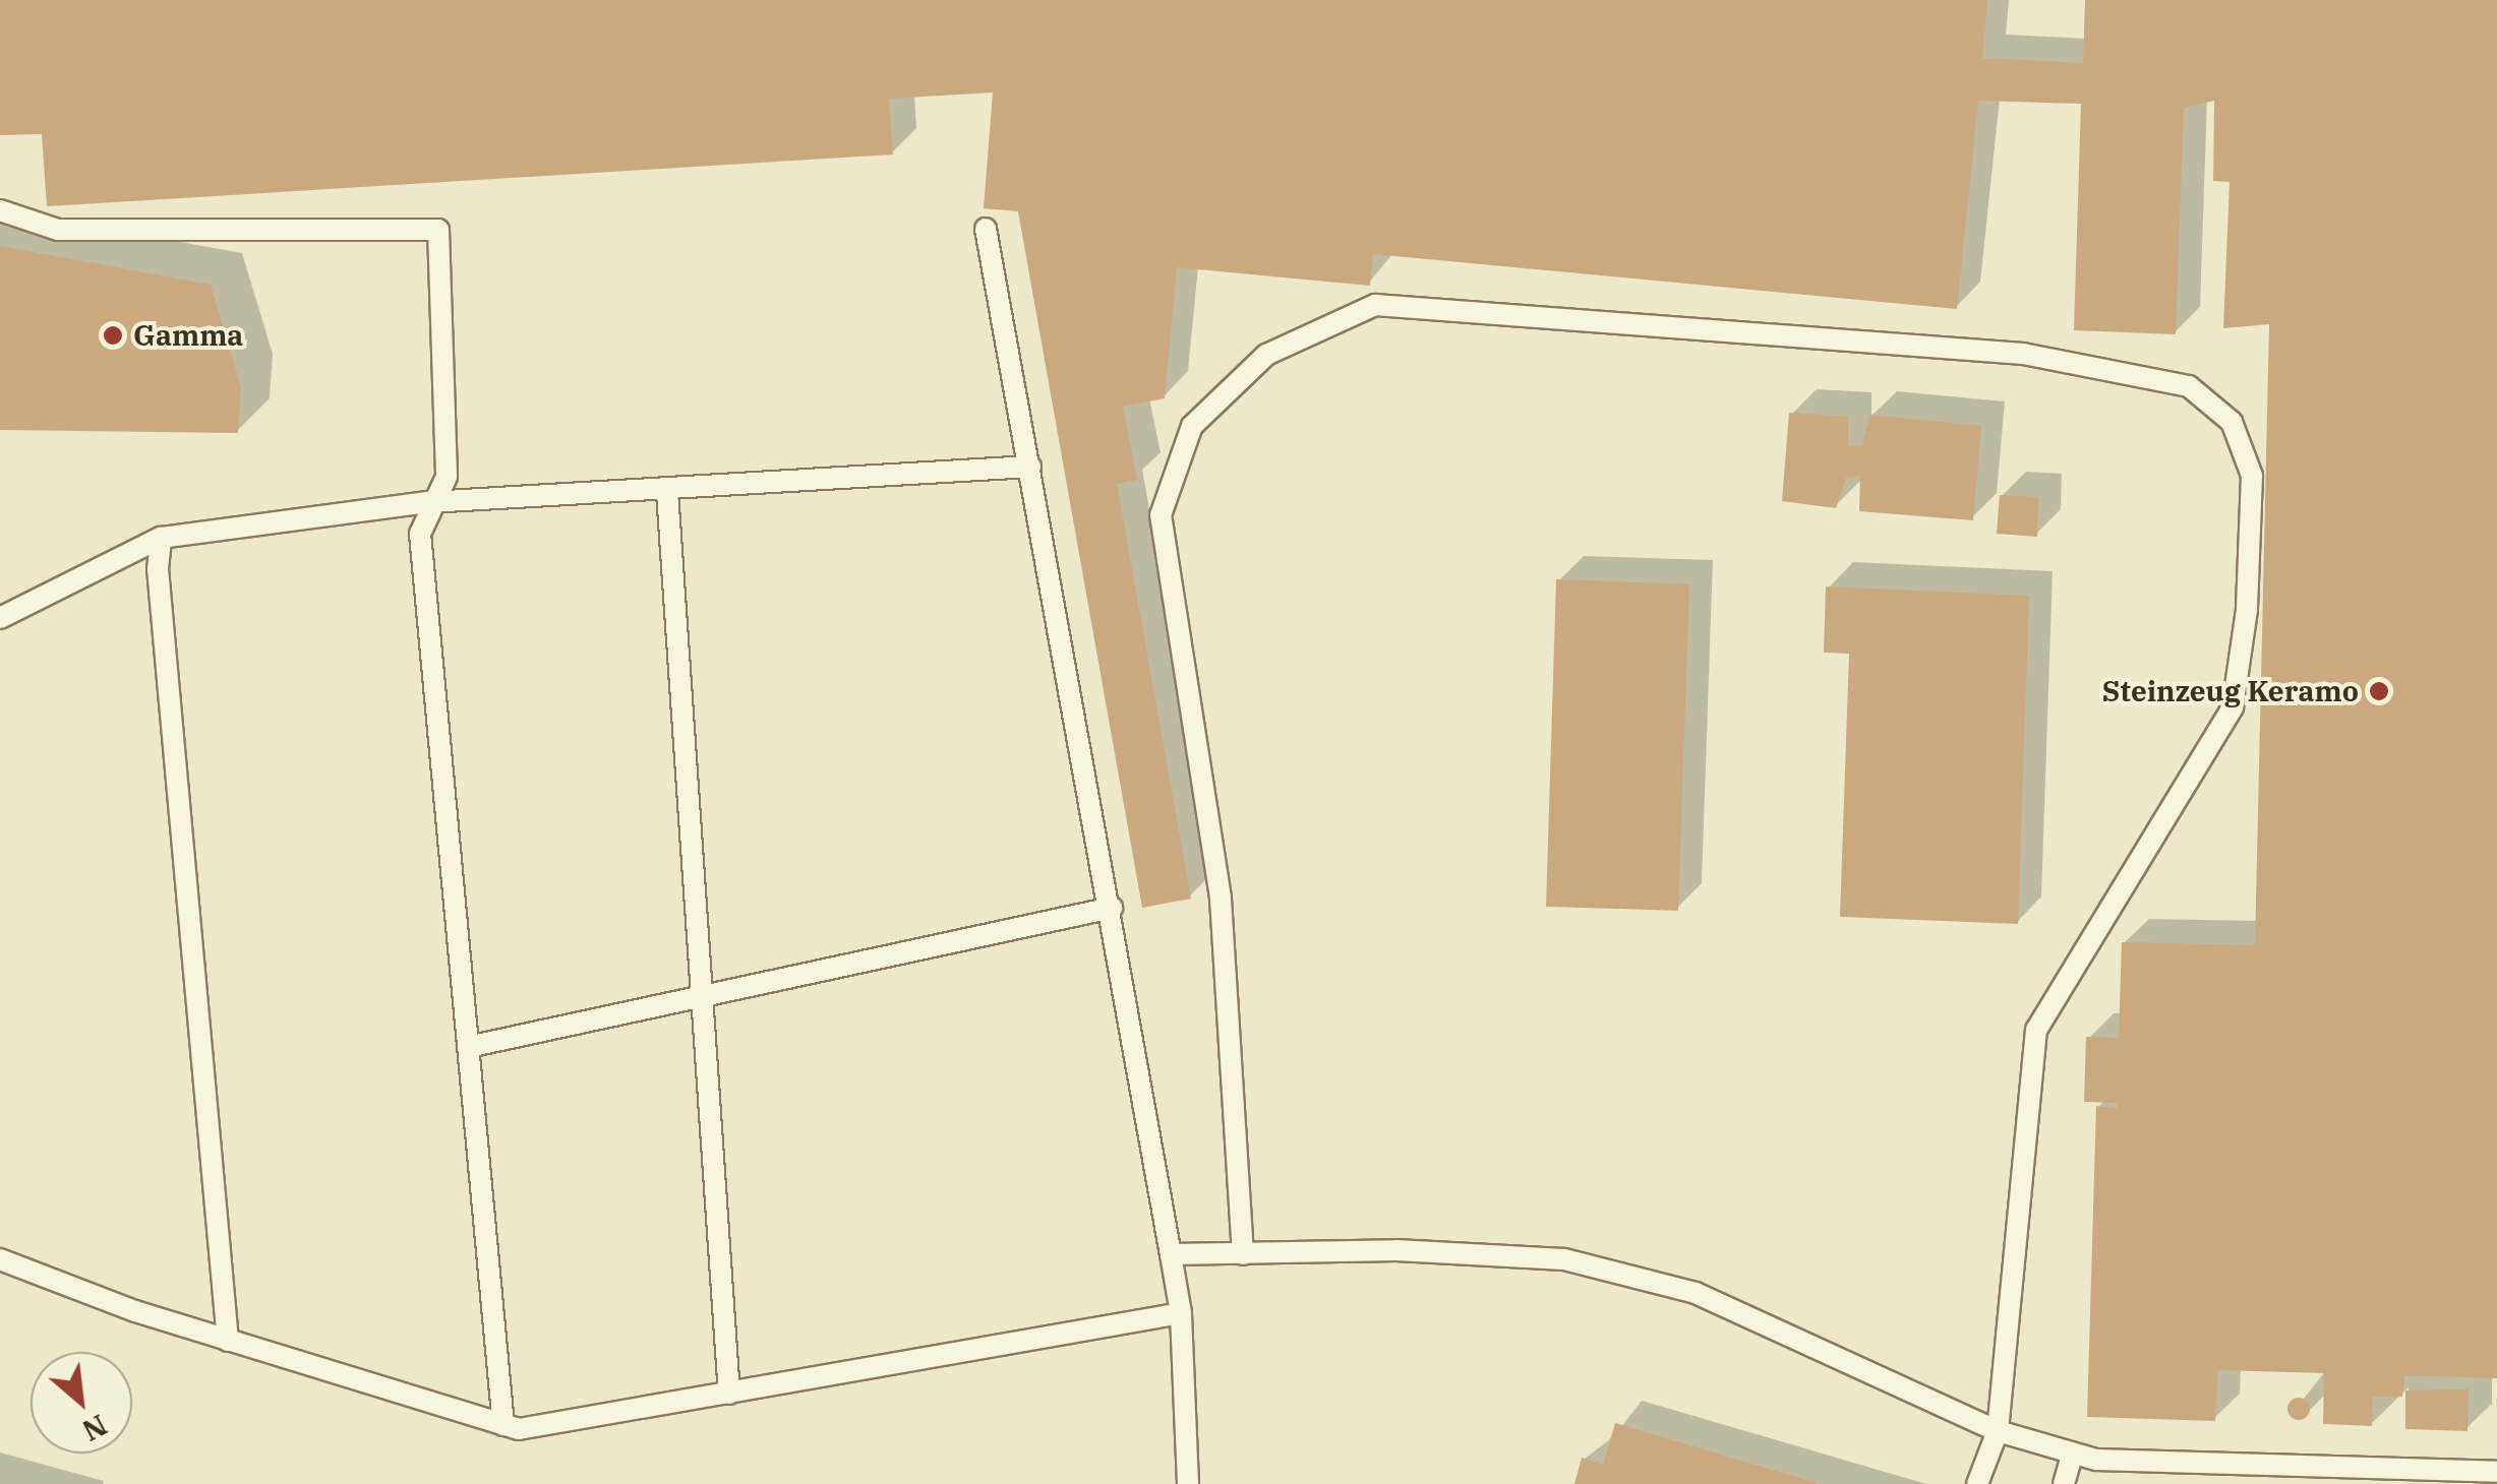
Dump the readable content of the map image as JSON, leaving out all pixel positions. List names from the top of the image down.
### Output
{
  "places": ["Gamma", "Steinzeug Keramo"],
  "north": "bottom right"
}
